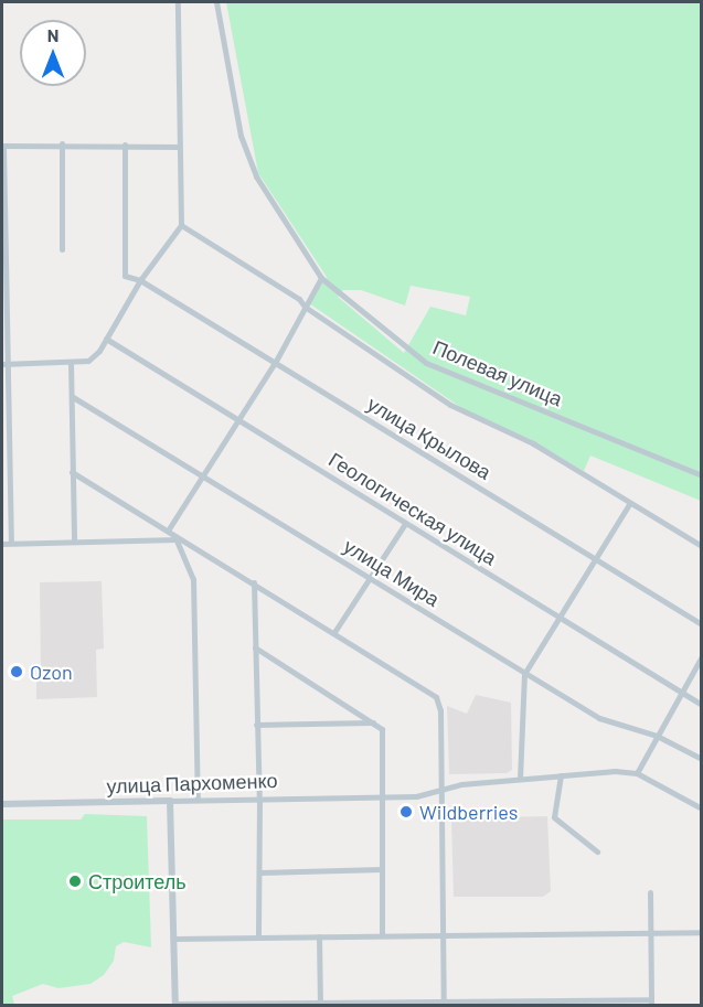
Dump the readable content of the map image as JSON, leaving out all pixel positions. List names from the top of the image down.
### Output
{
  "streets": {
    "street": [
      "Полевая улица",
      "улица Крылова",
      "Геологическая улица",
      "улица Мира",
      "улица Пархоменко"
    ]
  },
  "places": ["Ozon", "Wildberries", "Строитель"],
  "north": "top"
}
